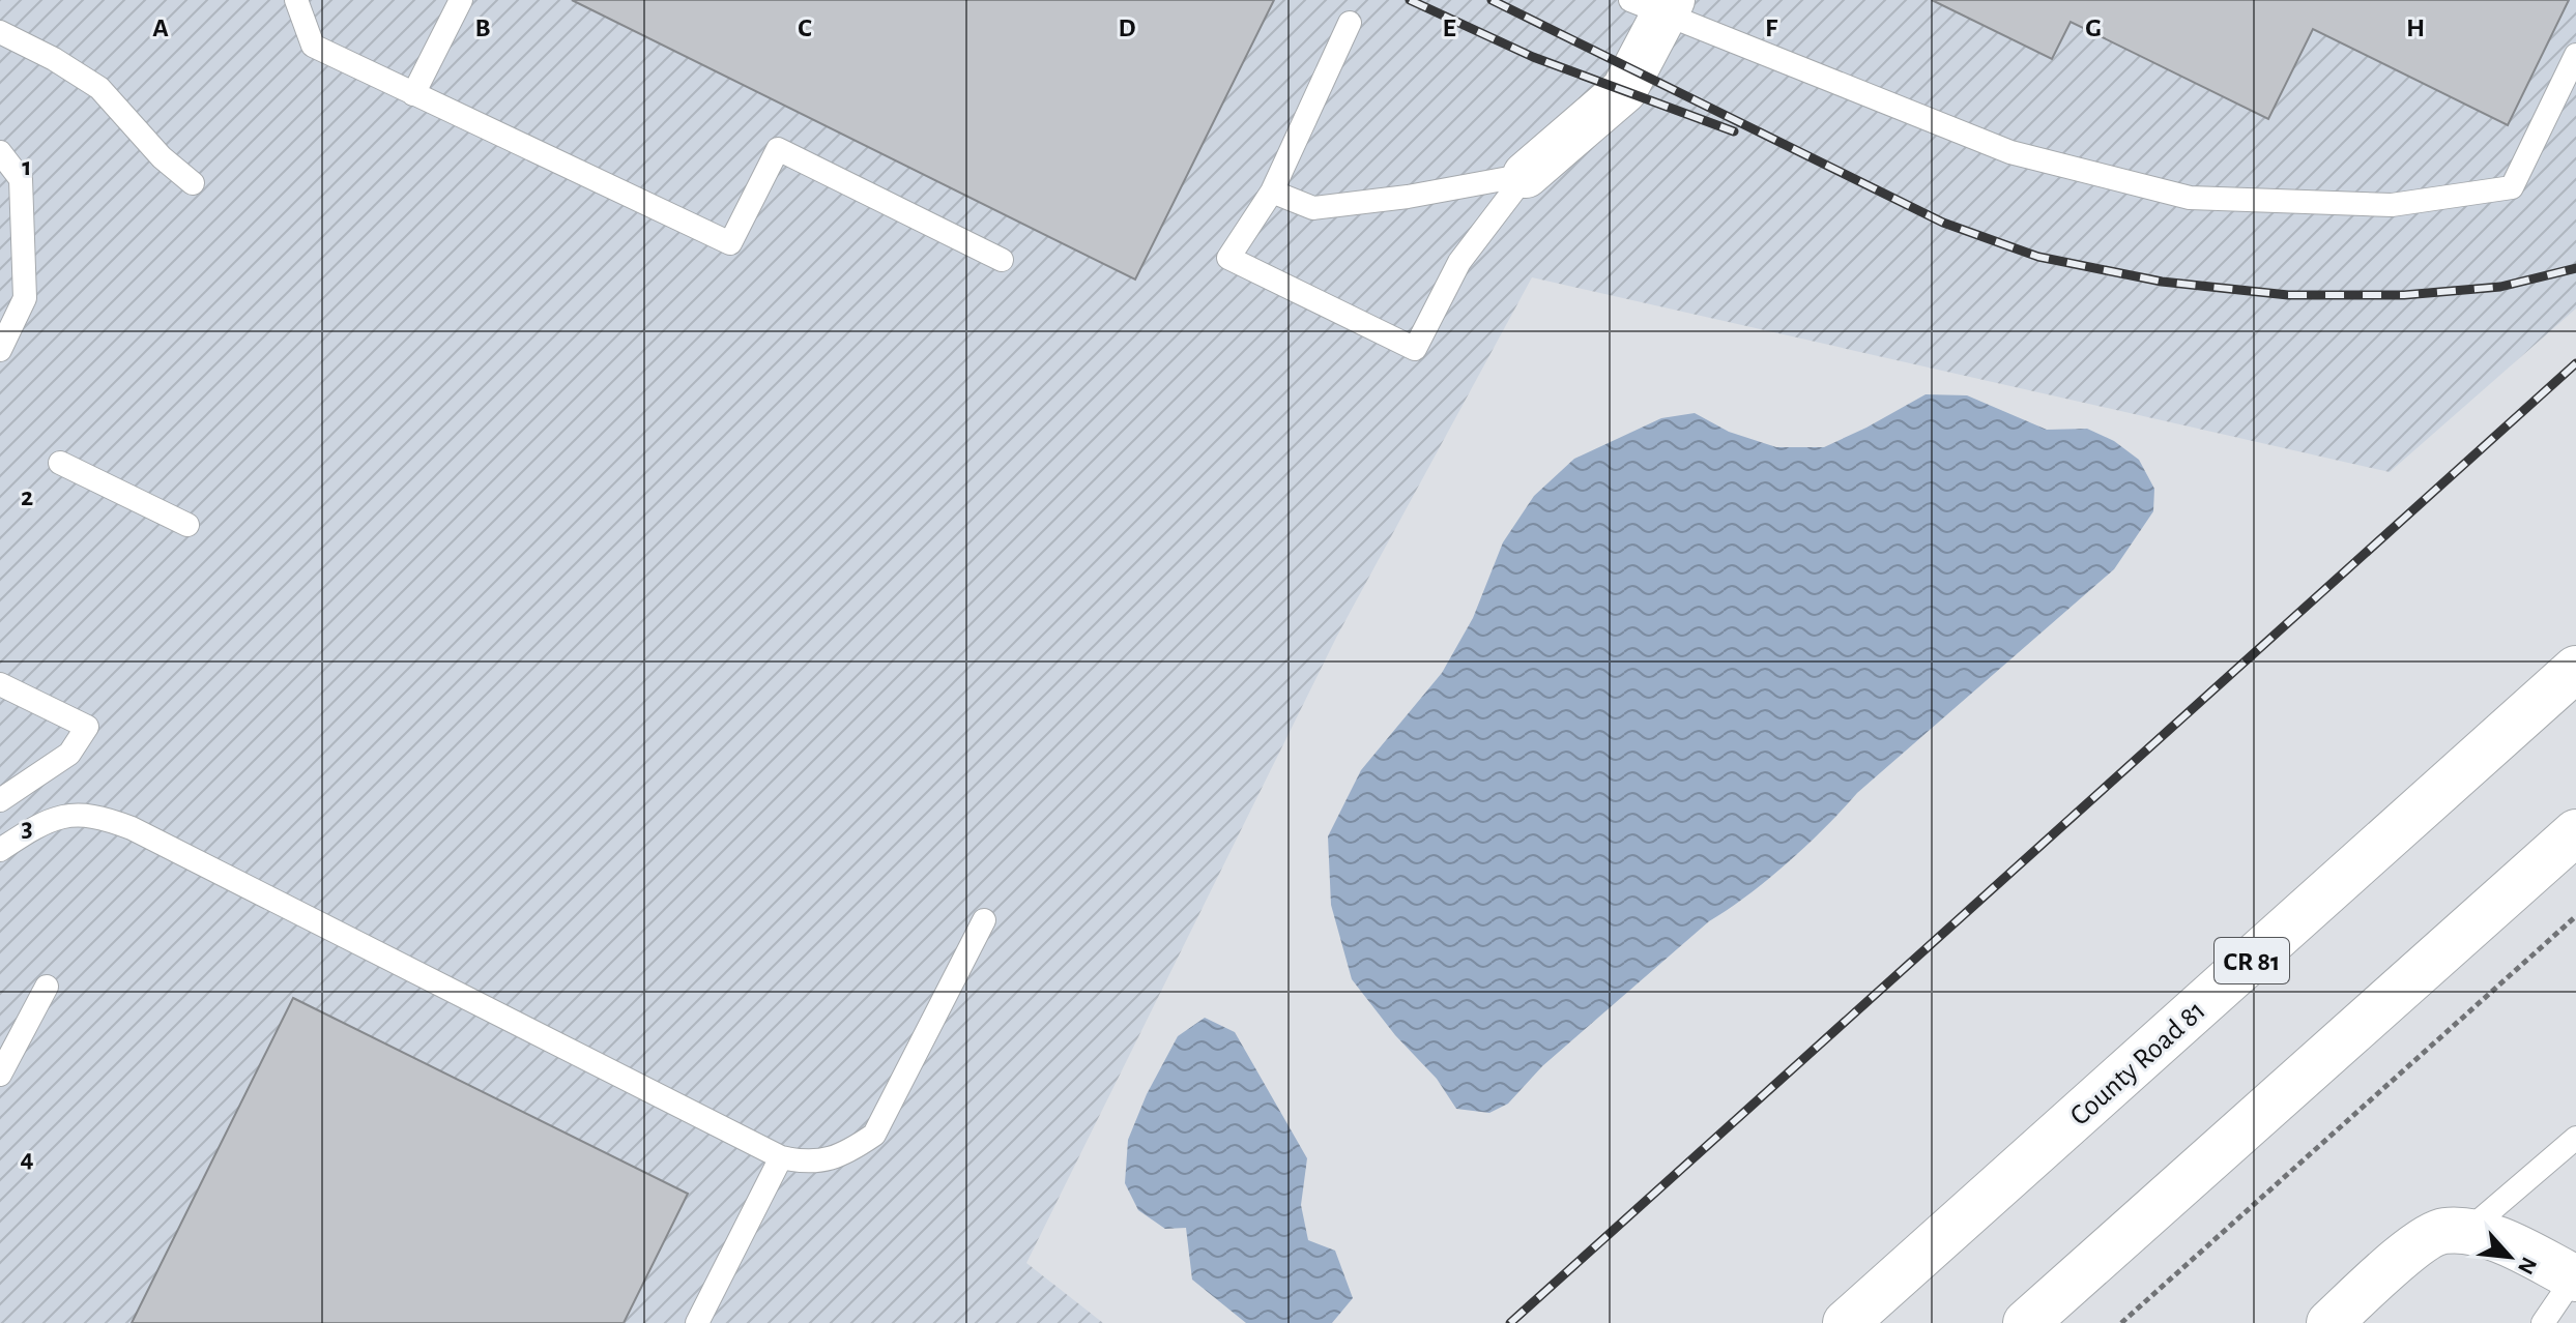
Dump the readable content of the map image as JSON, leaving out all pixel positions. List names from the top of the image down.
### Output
{
  "streets": {
    "main road": ["CR 81", "County Road 81"]
  },
  "north": "bottom right",
  "grid": {
    "columns": [
      "A",
      "B",
      "C",
      "D",
      "E",
      "F",
      "G",
      "H"
    ],
    "rows": [
      "1",
      "2",
      "3",
      "4"
    ]
  }
}
